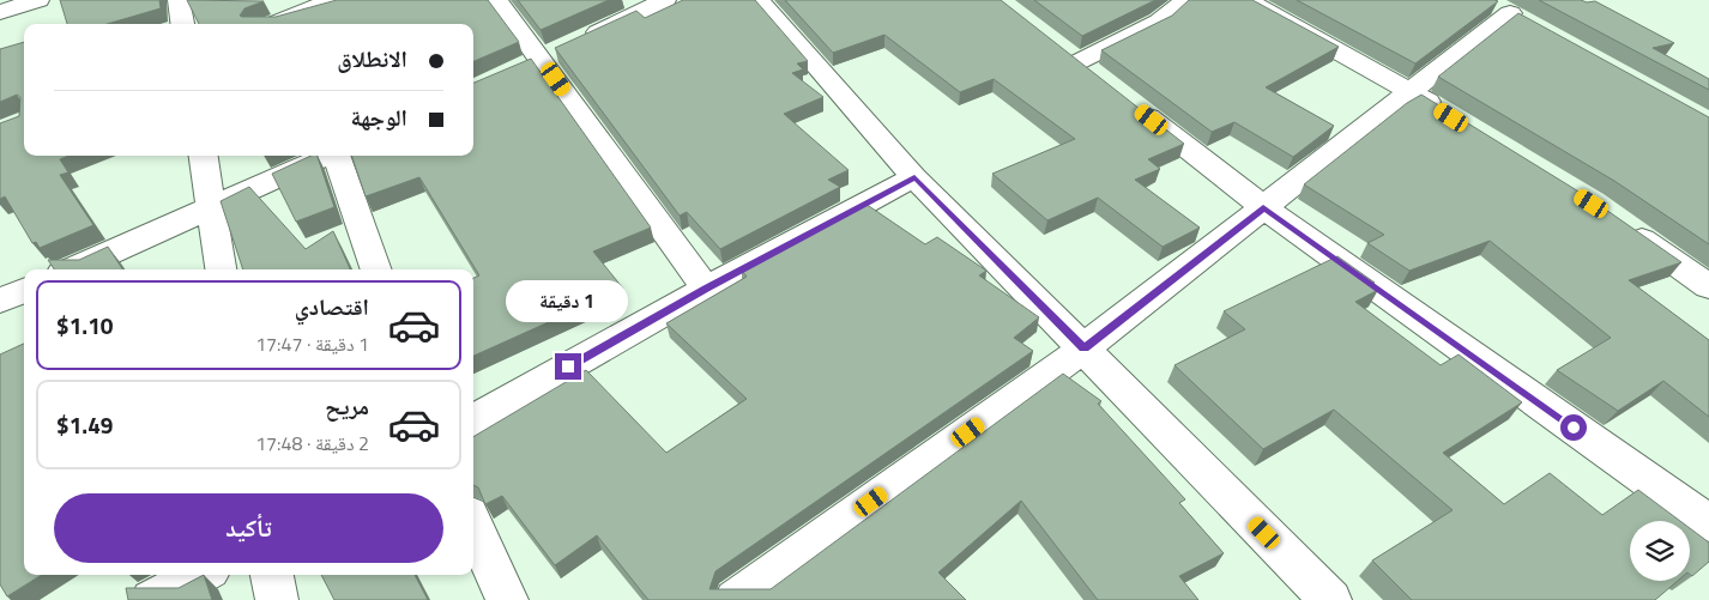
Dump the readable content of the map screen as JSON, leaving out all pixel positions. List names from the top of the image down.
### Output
{
  "page": {
    "banner": ["الانطلاق", "الوجهة"],
    "bubble": "1 دقيقة",
    "list": [
      {
        "name": "اقتصادي",
        "note": "1 دقيقة · 17:47",
        "value": "$1.10"
      },
      {
        "name": "مريح",
        "note": "2 دقيقة · 17:48",
        "value": "$1.49"
      }
    ],
    "buttons": "تأكيد"
  }
}
